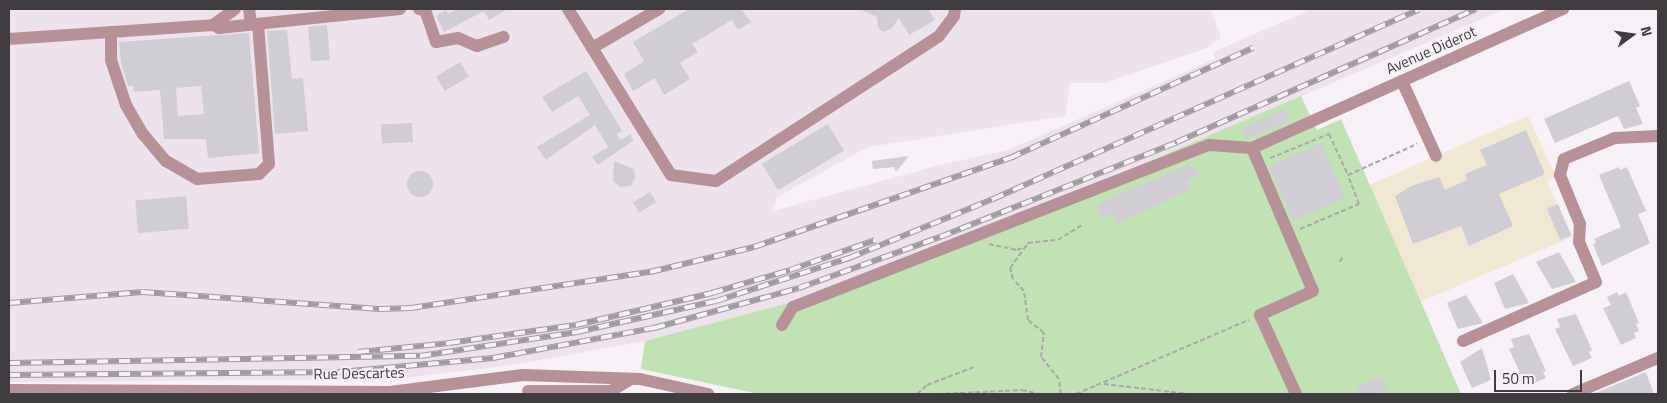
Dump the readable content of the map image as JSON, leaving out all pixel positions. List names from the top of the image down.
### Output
{
  "streets": {
    "street": ["Avenue Diderot", "Rue Descartes"]
  },
  "scale_bar": "50 m",
  "north": "right"
}
